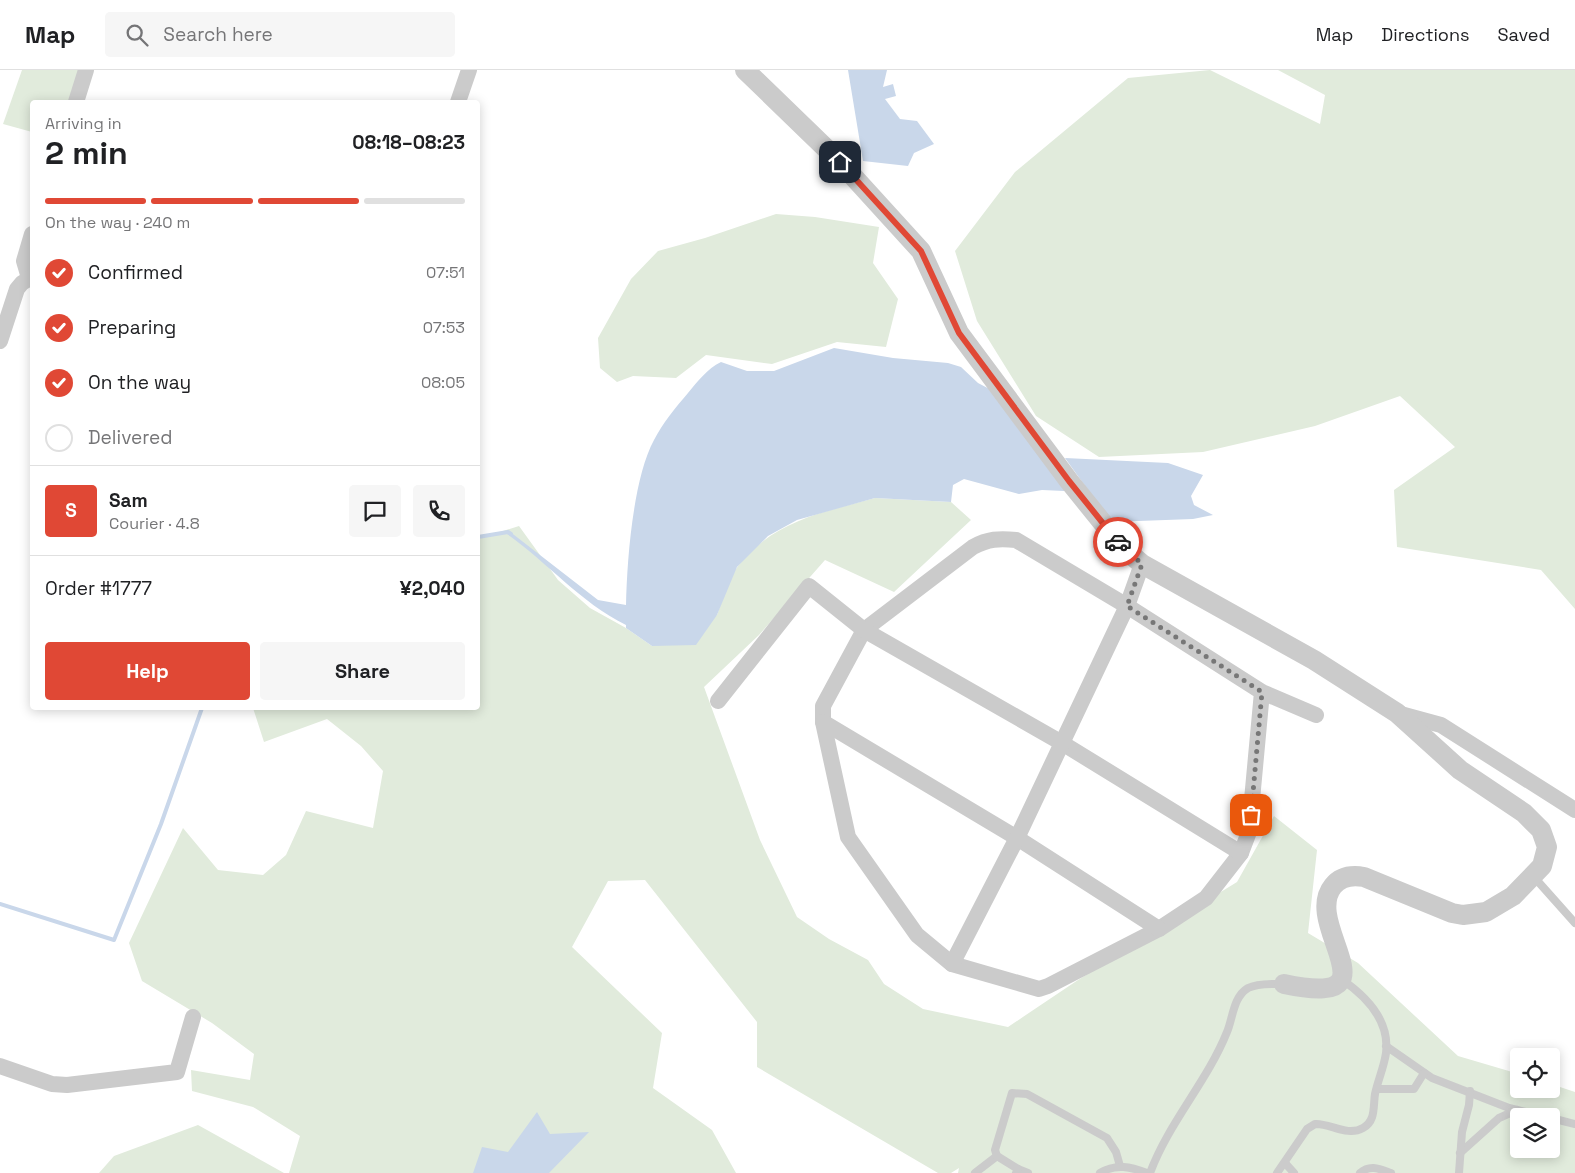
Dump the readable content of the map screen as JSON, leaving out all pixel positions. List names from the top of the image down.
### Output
{
  "page": {
    "header": "Map",
    "search": "Search here",
    "nav": ["Map", "Directions", "Saved"],
    "heading": ["2 min", "Arriving in", "08:18–08:23"],
    "panel": [
      "Sam",
      "Courier · 4.8",
      "Order #1777",
      "¥2,040"
    ],
    "bar": "On the way · 240 m",
    "list": [
      ["Confirmed", "07:51"],
      ["Preparing", "07:53"],
      ["On the way", "08:05"],
      "Delivered"
    ],
    "round": "S",
    "buttons": ["Help", "Share"]
  }
}
